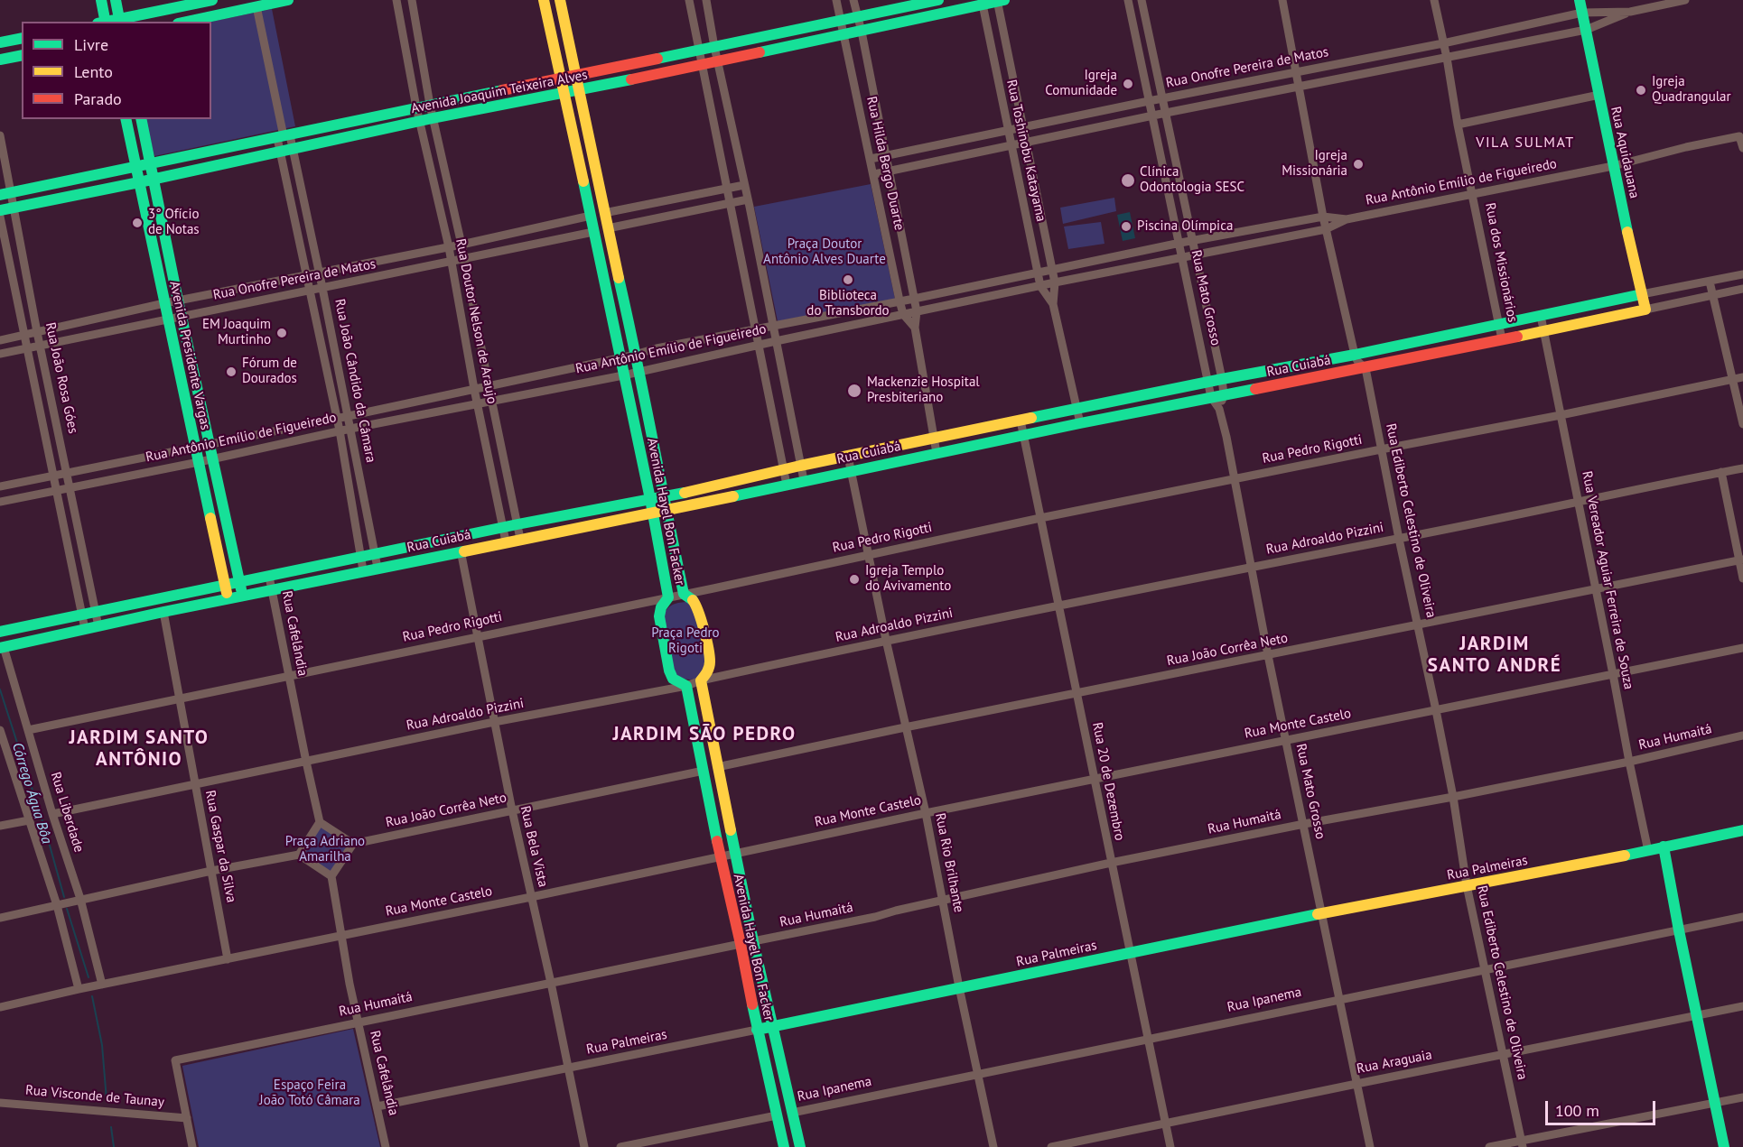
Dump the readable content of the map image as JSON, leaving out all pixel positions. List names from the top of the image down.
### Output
{
  "streets": {
    "street": [
      "Rua Onofre Pereira de Matos",
      "Avenida Joaquim Teixeira Alves",
      "Rua Toshinobu Katayama",
      "Rua Aquidauana",
      "Rua Hilda Bergo Duarte",
      "Rua Antônio Emílio de Figueiredo",
      "Rua dos Missionários",
      "Rua Mato Grosso",
      "Rua Doutor Nelson de Araujo",
      "Avenida Presidente Vargas",
      "Rua Cuiabá",
      "Rua João Rosa Góes",
      "Rua João Cândido da Câmara",
      "Rua Pedro Rigotti",
      "Avenida Hayel Bon Facker",
      "Rua Ediberto Celestino de Oliveira",
      "Rua Adroaldo Pizzini",
      "Rua Vereador Aguiar Ferreira de Souza",
      "Rua Cafelândia",
      "Rua João Corrêa Neto",
      "Rua Monte Castelo",
      "Rua Humaitá",
      "Rua 20 de Dezembro",
      "Rua Liberdade",
      "Rua Gaspar da Silva",
      "Rua Bela Vista",
      "Rua Rio Brilhante",
      "Rua Palmeiras",
      "Rua Ipanema",
      "Rua Araguaia",
      "Rua Visconde de Taunay"
    ]
  },
  "crossings": [
    ["Rua Onofre Pereira de Matos", "Rua Toshinobu Katayama"],
    ["Rua Onofre Pereira de Matos", "Rua Aquidauana"],
    ["Rua Onofre Pereira de Matos", "Rua Hilda Bergo Duarte"],
    ["Rua Onofre Pereira de Matos", "Rua dos Missionários"],
    ["Rua Onofre Pereira de Matos", "Rua Mato Grosso"],
    ["Rua Onofre Pereira de Matos", "Rua Doutor Nelson de Araujo"],
    ["Rua Onofre Pereira de Matos", "Avenida Presidente Vargas"],
    ["Rua Onofre Pereira de Matos", "Rua João Rosa Góes"],
    ["Rua Onofre Pereira de Matos", "Rua João Cândido da Câmara"],
    ["Rua Onofre Pereira de Matos", "Avenida Hayel Bon Facker"],
    ["Rua Onofre Pereira de Matos", "Rua Ediberto Celestino de Oliveira"],
    ["Avenida Joaquim Teixeira Alves", "Rua Toshinobu Katayama"],
    ["Avenida Joaquim Teixeira Alves", "Rua Hilda Bergo Duarte"],
    ["Avenida Joaquim Teixeira Alves", "Rua Doutor Nelson de Araujo"],
    ["Avenida Joaquim Teixeira Alves", "Avenida Presidente Vargas"],
    ["Avenida Joaquim Teixeira Alves", "Rua João Rosa Góes"],
    ["Avenida Joaquim Teixeira Alves", "Rua João Cândido da Câmara"],
    ["Avenida Joaquim Teixeira Alves", "Avenida Hayel Bon Facker"],
    ["Rua Toshinobu Katayama", "Rua Antônio Emílio de Figueiredo"],
    ["Rua Toshinobu Katayama", "Rua Cuiabá"],
    ["Rua Aquidauana", "Rua Antônio Emílio de Figueiredo"],
    ["Rua Aquidauana", "Rua Cuiabá"],
    ["Rua Hilda Bergo Duarte", "Rua Antônio Emílio de Figueiredo"],
    ["Rua Hilda Bergo Duarte", "Rua Cuiabá"],
    ["Rua Antônio Emílio de Figueiredo", "Rua dos Missionários"],
    ["Rua Antônio Emílio de Figueiredo", "Rua Mato Grosso"],
    ["Rua Antônio Emílio de Figueiredo", "Rua Doutor Nelson de Araujo"],
    ["Rua Antônio Emílio de Figueiredo", "Avenida Presidente Vargas"],
    ["Rua Antônio Emílio de Figueiredo", "Rua João Rosa Góes"],
    ["Rua Antônio Emílio de Figueiredo", "Rua João Cândido da Câmara"],
    ["Rua Antônio Emílio de Figueiredo", "Avenida Hayel Bon Facker"],
    ["Rua Antônio Emílio de Figueiredo", "Rua Ediberto Celestino de Oliveira"],
    ["Rua dos Missionários", "Rua Cuiabá"],
    ["Rua Mato Grosso", "Rua Cuiabá"],
    ["Rua Mato Grosso", "Rua Pedro Rigotti"],
    ["Rua Mato Grosso", "Rua Adroaldo Pizzini"],
    ["Rua Mato Grosso", "Rua João Corrêa Neto"],
    ["Rua Mato Grosso", "Rua Monte Castelo"],
    ["Rua Mato Grosso", "Rua Humaitá"],
    ["Rua Mato Grosso", "Rua Palmeiras"],
    ["Rua Mato Grosso", "Rua Ipanema"],
    ["Rua Mato Grosso", "Rua Araguaia"],
    ["Rua Doutor Nelson de Araujo", "Rua Cuiabá"],
    ["Avenida Presidente Vargas", "Rua Cuiabá"],
    ["Rua Cuiabá", "Rua João Rosa Góes"],
    ["Rua Cuiabá", "Rua João Cândido da Câmara"],
    ["Rua Cuiabá", "Avenida Hayel Bon Facker"],
    ["Rua Cuiabá", "Rua Ediberto Celestino de Oliveira"],
    ["Rua Cuiabá", "Rua Vereador Aguiar Ferreira de Souza"],
    ["Rua Cuiabá", "Rua Cafelândia"],
    ["Rua Cuiabá", "Rua 20 de Dezembro"],
    ["Rua Cuiabá", "Rua Liberdade"],
    ["Rua Cuiabá", "Rua Gaspar da Silva"],
    ["Rua Cuiabá", "Rua Bela Vista"],
    ["Rua Cuiabá", "Rua Rio Brilhante"],
    ["Rua Pedro Rigotti", "Avenida Hayel Bon Facker"],
    ["Rua Pedro Rigotti", "Rua Ediberto Celestino de Oliveira"],
    ["Rua Pedro Rigotti", "Rua Vereador Aguiar Ferreira de Souza"],
    ["Rua Pedro Rigotti", "Rua Cafelândia"],
    ["Rua Pedro Rigotti", "Rua 20 de Dezembro"],
    ["Rua Pedro Rigotti", "Rua Liberdade"],
    ["Rua Pedro Rigotti", "Rua Gaspar da Silva"],
    ["Rua Pedro Rigotti", "Rua Bela Vista"],
    ["Rua Pedro Rigotti", "Rua Rio Brilhante"],
    ["Avenida Hayel Bon Facker", "Rua Adroaldo Pizzini"],
    ["Avenida Hayel Bon Facker", "Rua João Corrêa Neto"],
    ["Avenida Hayel Bon Facker", "Rua Monte Castelo"],
    ["Avenida Hayel Bon Facker", "Rua Humaitá"],
    ["Avenida Hayel Bon Facker", "Rua Palmeiras"],
    ["Avenida Hayel Bon Facker", "Rua Ipanema"],
    ["Rua Ediberto Celestino de Oliveira", "Rua Adroaldo Pizzini"],
    ["Rua Ediberto Celestino de Oliveira", "Rua João Corrêa Neto"],
    ["Rua Ediberto Celestino de Oliveira", "Rua Monte Castelo"],
    ["Rua Ediberto Celestino de Oliveira", "Rua Humaitá"],
    ["Rua Ediberto Celestino de Oliveira", "Rua Palmeiras"],
    ["Rua Ediberto Celestino de Oliveira", "Rua Ipanema"],
    ["Rua Ediberto Celestino de Oliveira", "Rua Araguaia"],
    ["Rua Adroaldo Pizzini", "Rua Vereador Aguiar Ferreira de Souza"],
    ["Rua Adroaldo Pizzini", "Rua Cafelândia"],
    ["Rua Adroaldo Pizzini", "Rua 20 de Dezembro"],
    ["Rua Adroaldo Pizzini", "Rua Liberdade"],
    ["Rua Adroaldo Pizzini", "Rua Gaspar da Silva"],
    ["Rua Adroaldo Pizzini", "Rua Bela Vista"],
    ["Rua Adroaldo Pizzini", "Rua Rio Brilhante"],
    ["Rua Vereador Aguiar Ferreira de Souza", "Rua João Corrêa Neto"],
    ["Rua Vereador Aguiar Ferreira de Souza", "Rua Monte Castelo"],
    ["Rua Vereador Aguiar Ferreira de Souza", "Rua Humaitá"],
    ["Rua Vereador Aguiar Ferreira de Souza", "Rua Palmeiras"],
    ["Rua Cafelândia", "Rua Monte Castelo"],
    ["Rua Cafelândia", "Rua Humaitá"],
    ["Rua Cafelândia", "Rua Palmeiras"],
    ["Rua João Corrêa Neto", "Rua 20 de Dezembro"],
    ["Rua João Corrêa Neto", "Rua Bela Vista"],
    ["Rua João Corrêa Neto", "Rua Rio Brilhante"],
    ["Rua Monte Castelo", "Rua 20 de Dezembro"],
    ["Rua Monte Castelo", "Rua Liberdade"],
    ["Rua Monte Castelo", "Rua Gaspar da Silva"],
    ["Rua Monte Castelo", "Rua Bela Vista"],
    ["Rua Monte Castelo", "Rua Rio Brilhante"],
    ["Rua Humaitá", "Rua 20 de Dezembro"],
    ["Rua Humaitá", "Rua Bela Vista"],
    ["Rua Humaitá", "Rua Rio Brilhante"],
    ["Rua Humaitá", "Rua Visconde de Taunay"],
    ["Rua 20 de Dezembro", "Rua Palmeiras"],
    ["Rua 20 de Dezembro", "Rua Ipanema"],
    ["Rua 20 de Dezembro", "Rua Araguaia"],
    ["Rua Bela Vista", "Rua Palmeiras"],
    ["Rua Rio Brilhante", "Rua Palmeiras"],
    ["Rua Rio Brilhante", "Rua Ipanema"]
  ],
  "districts": [
    "VILA SULMAT",
    "JARDIM SANTO ANDRÉ",
    "JARDIM SÃO PEDRO",
    "JARDIM SANTO ANTÔNIO"
  ],
  "water": ["Córrego Água Bôa"],
  "parks": [
    "Praça Doutor Antônio Alves Duarte",
    "Praça Pedro Rigoti",
    "Praça Adriano Amarilha",
    "Espaço Feira João Totó Câmara"
  ],
  "places": [
    "Igreja Comunidade",
    "Igreja Quadrangular",
    "Igreja Missionária",
    "Clínica Odontologia SESC",
    "3° Ofício de Notas",
    "Piscina Olímpica",
    "Biblioteca do Transbordo",
    "EM Joaquim Murtinho",
    "Fórum de Dourados",
    "Mackenzie Hospital Presbiteriano",
    "Igreja Templo do Avivamento"
  ],
  "legend": ["Livre", "Lento", "Parado"],
  "scale_bar": "100 m"
}
